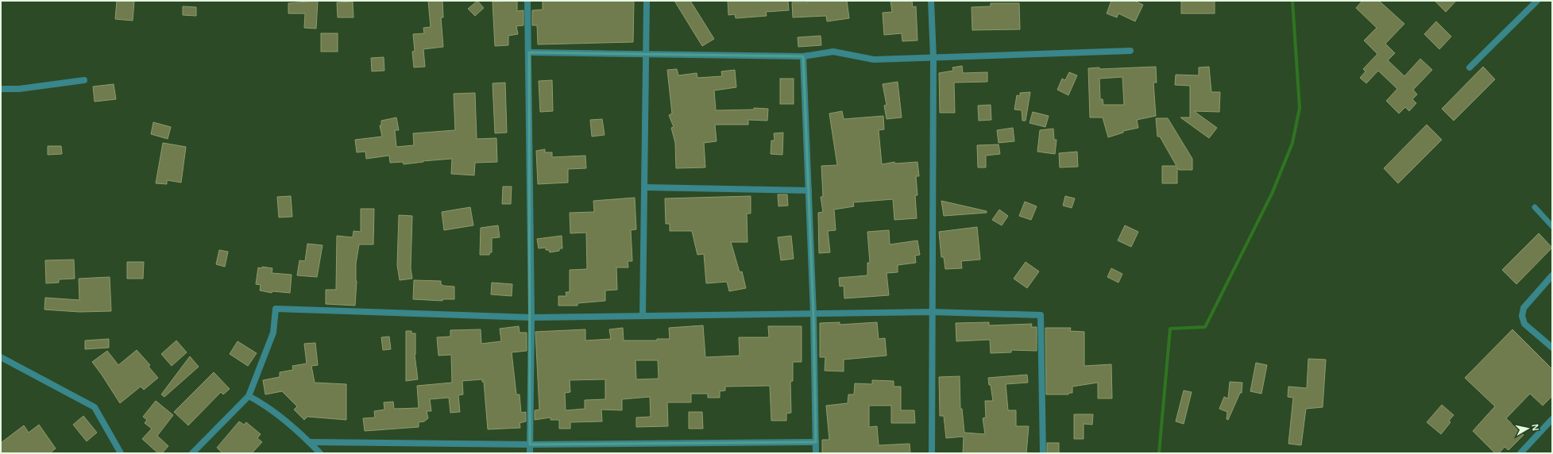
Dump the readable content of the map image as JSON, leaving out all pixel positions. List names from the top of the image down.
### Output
{
  "north": "right"
}
